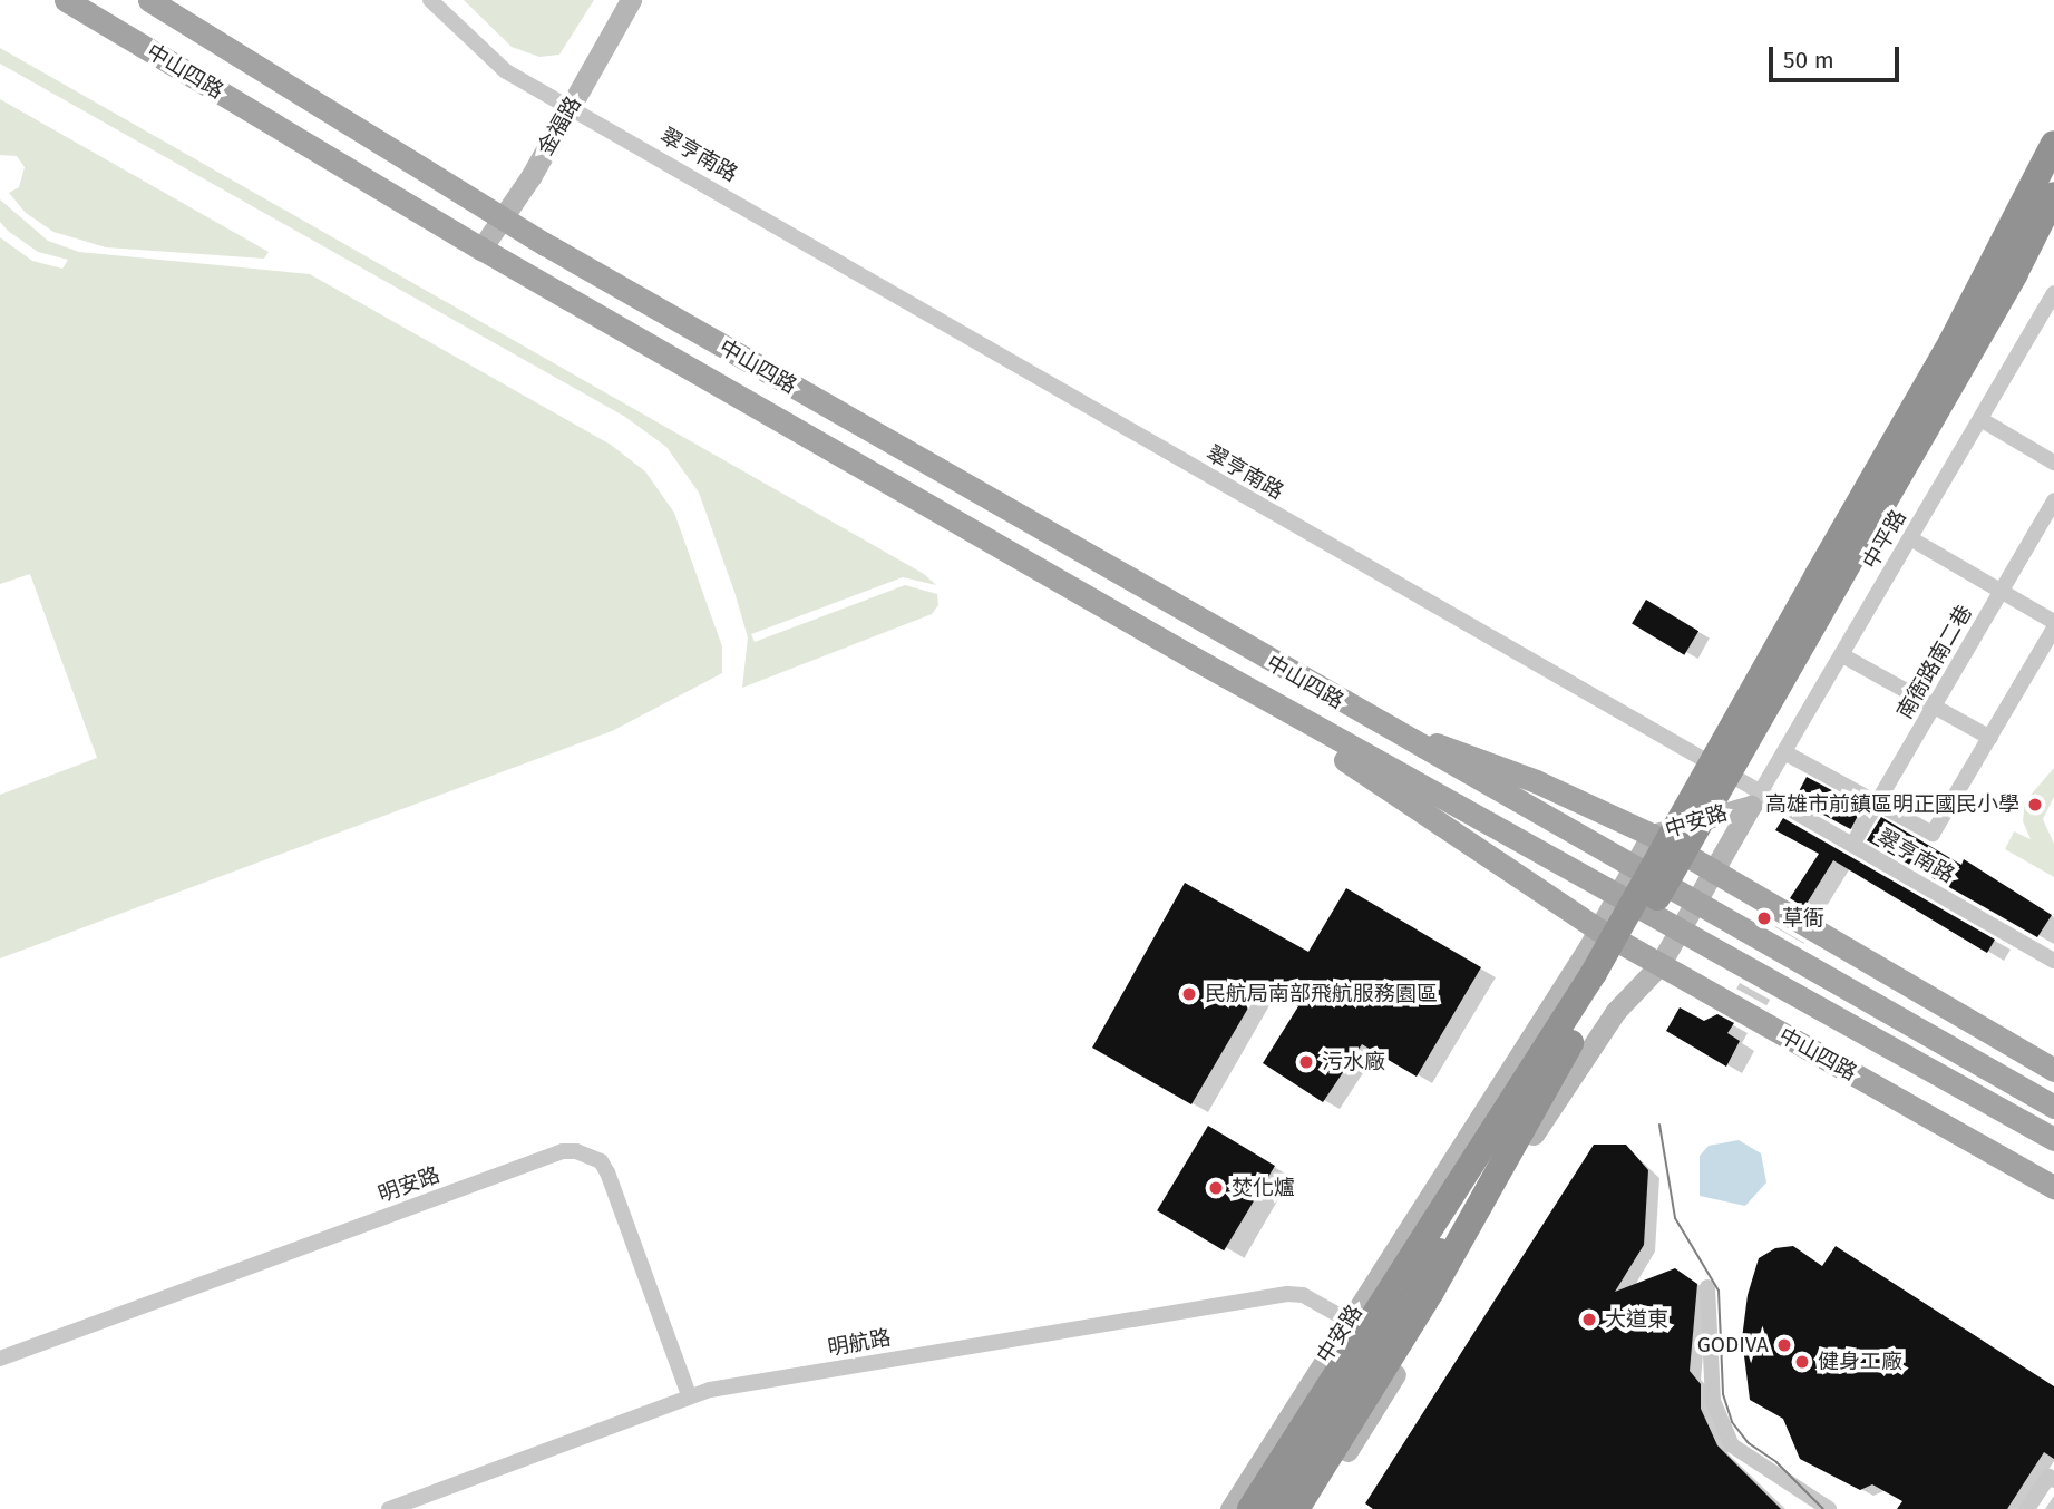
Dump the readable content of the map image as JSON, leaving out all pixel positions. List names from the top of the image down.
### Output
{
  "streets": {
    "main road": ["中山四路"],
    "street": [
      "金福路",
      "翠亨南路",
      "中平路",
      "南衙路南二巷",
      "中安路",
      "明安路",
      "明航路"
    ]
  },
  "crossings": [
    ["中山四路", "金福路"],
    ["中山四路", "中安路"],
    ["金福路", "翠亨南路"],
    ["翠亨南路", "中平路"],
    ["翠亨南路", "南衙路南二巷"],
    ["翠亨南路", "中安路"],
    ["中平路", "中安路"],
    ["中安路", "明航路"],
    ["明安路", "明航路"]
  ],
  "places": [
    "高雄市前鎮區明正國民小學",
    "草衙",
    "民航局南部飛航服務園區",
    "污水廠",
    "焚化爐",
    "大道東",
    "GODIVA",
    "健身工廠"
  ],
  "scale_bar": "50 m"
}
